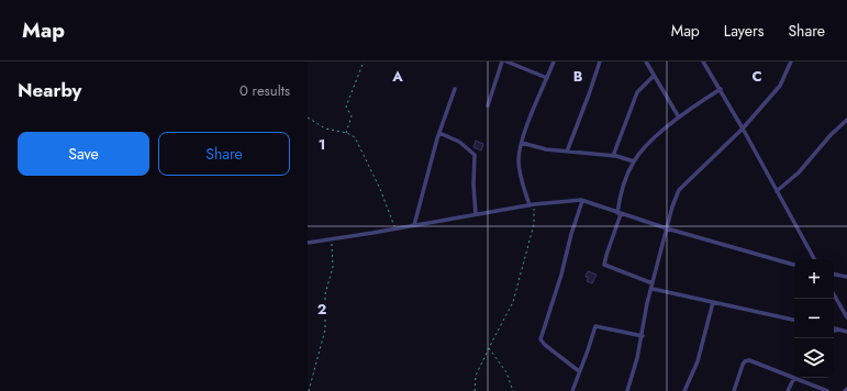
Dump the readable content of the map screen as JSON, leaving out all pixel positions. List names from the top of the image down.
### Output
{
  "page": {
    "header": "Map",
    "nav": ["Map", "Layers", "Share"],
    "heading": ["Nearby", "0 results"],
    "buttons": ["Save", "Share"],
    "map_buttons": ["+", "−"]
  },
  "grid": {
    "columns": ["A", "B", "C"],
    "rows": ["1", "2"]
  }
}
